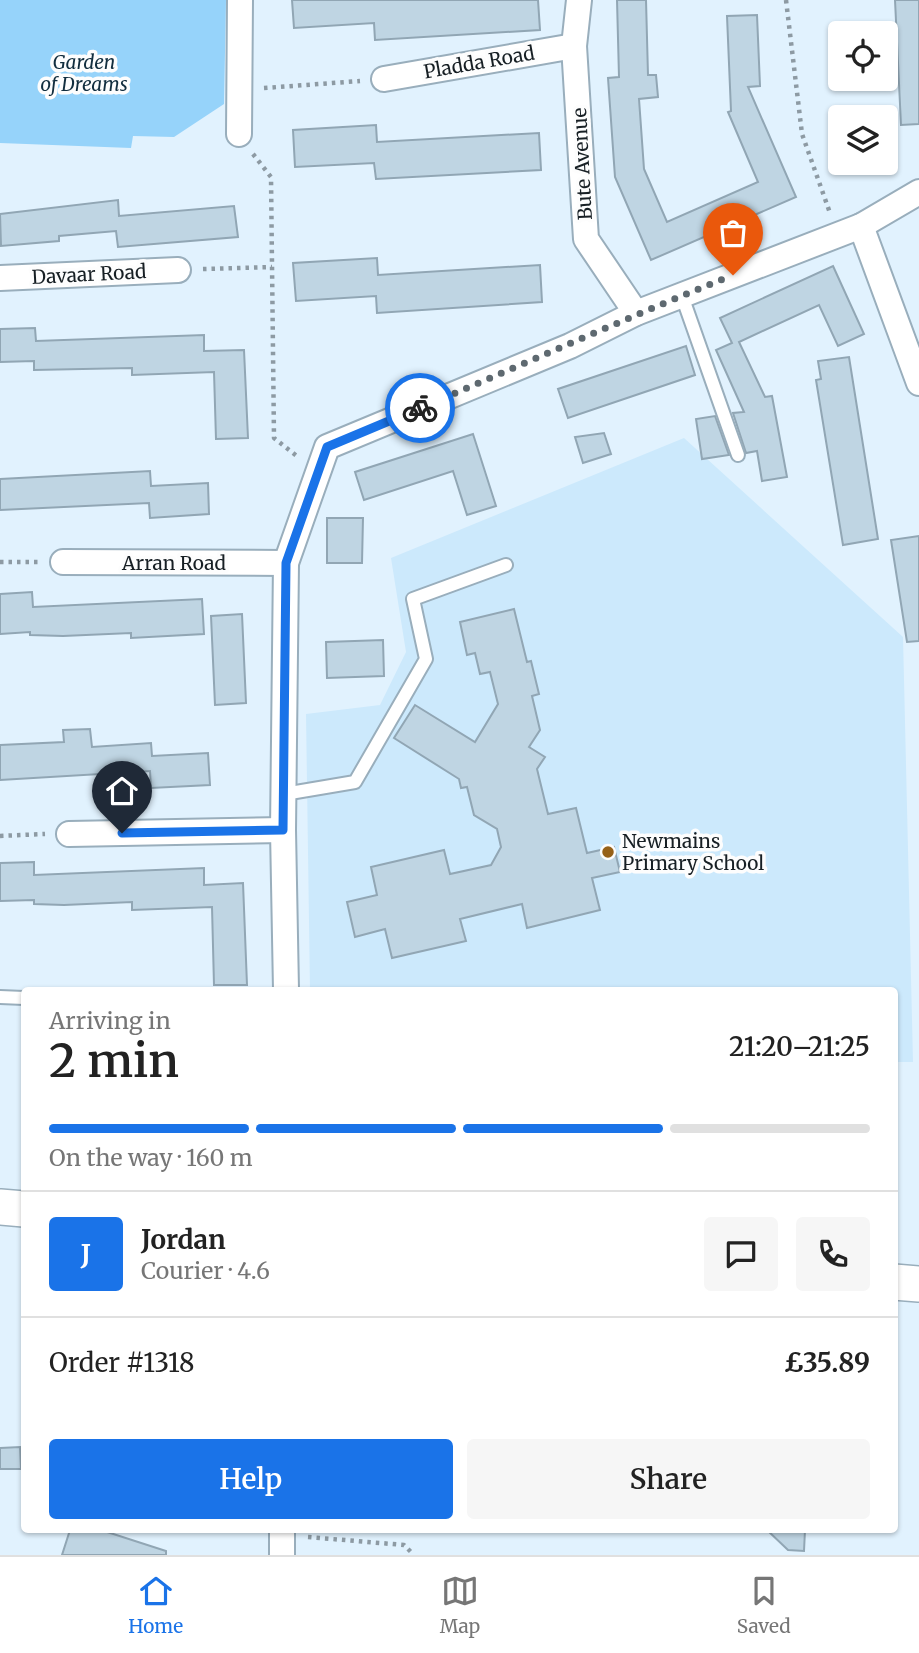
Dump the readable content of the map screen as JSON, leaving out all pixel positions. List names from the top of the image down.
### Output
{
  "streets": {
    "street": [
      "Pladda Road",
      "Bute Avenue",
      "Davaar Road",
      "Arran Road"
    ]
  },
  "crossings": [
    ["Pladda Road", "Bute Avenue"]
  ],
  "parks": ["Garden of Dreams"],
  "places": ["Newmains Primary School"],
  "page": {
    "heading": ["2 min", "Arriving in", "21:20–21:25"],
    "panel": [
      "Jordan",
      "Courier · 4.6",
      "Order #1318",
      "£35.89"
    ],
    "bar": "On the way · 160 m",
    "round": "J",
    "buttons": ["Help", "Share"],
    "tabs": ["Home", "Map", "Saved"]
  }
}
